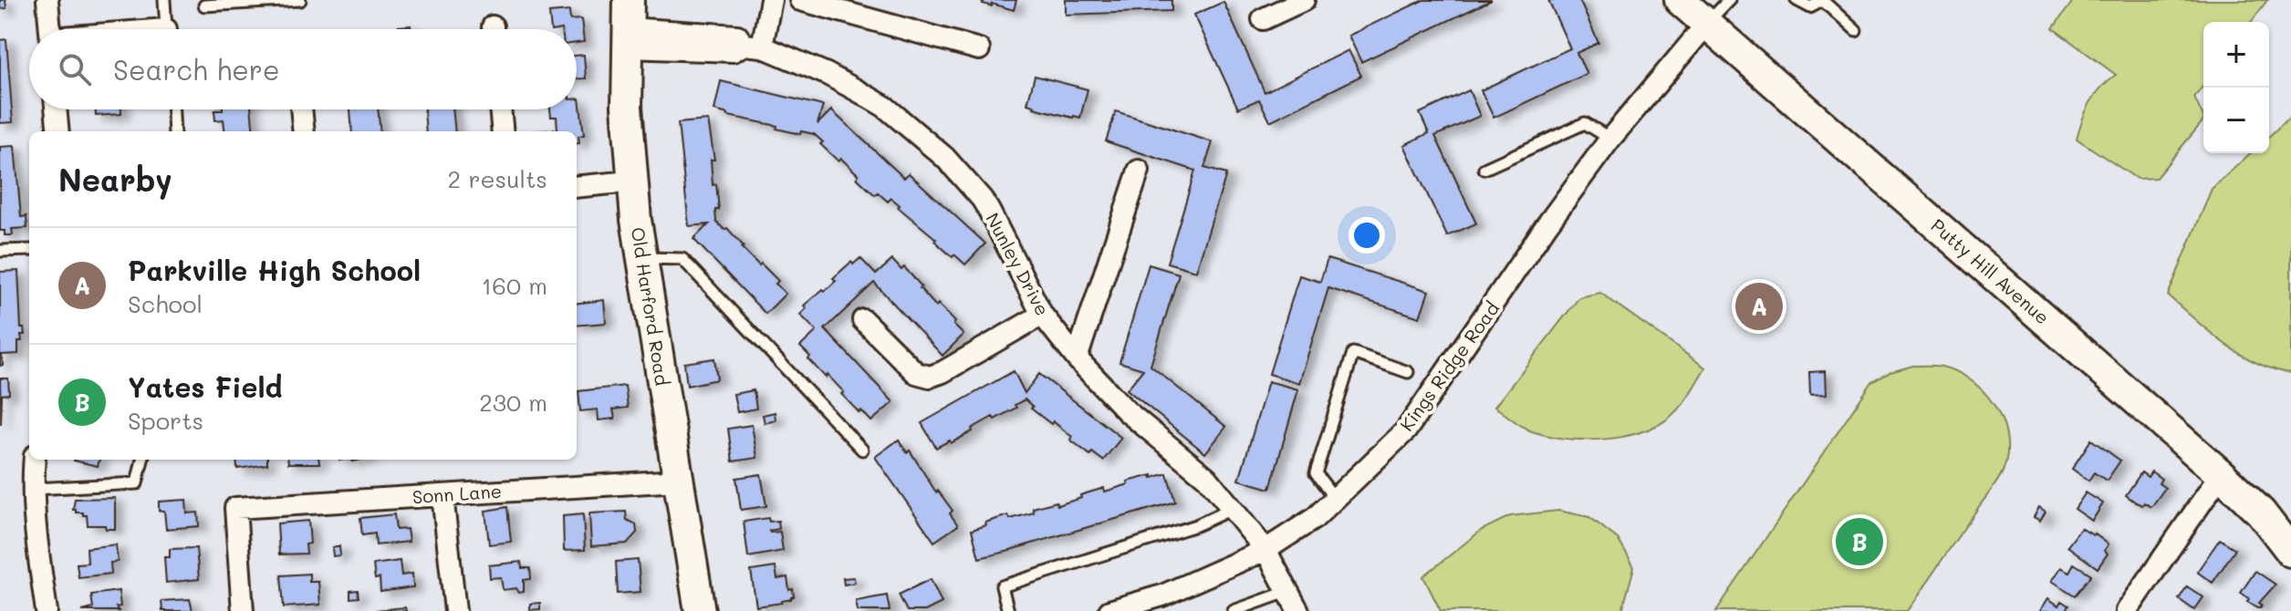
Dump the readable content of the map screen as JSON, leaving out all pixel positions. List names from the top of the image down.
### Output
{
  "streets": {
    "main road": ["Putty Hill Avenue", "Old Harford Road"],
    "street": ["Nunley Drive", "Kings Ridge Road", "Sonn Lane"]
  },
  "crossings": [
    ["Nunley Drive", "Kings Ridge Road"],
    ["Putty Hill Avenue", "Kings Ridge Road"],
    ["Old Harford Road", "Sonn Lane"]
  ],
  "page": {
    "map_buttons": ["+", "−"],
    "search": "Search here",
    "heading": ["Nearby", "2 results"],
    "list": [
      {
        "mark": "A",
        "name": "Parkville High School",
        "note": "School",
        "value": "160 m"
      },
      {
        "mark": "B",
        "name": "Yates Field",
        "note": "Sports",
        "value": "230 m"
      }
    ],
    "pins": ["A", "B"]
  }
}
